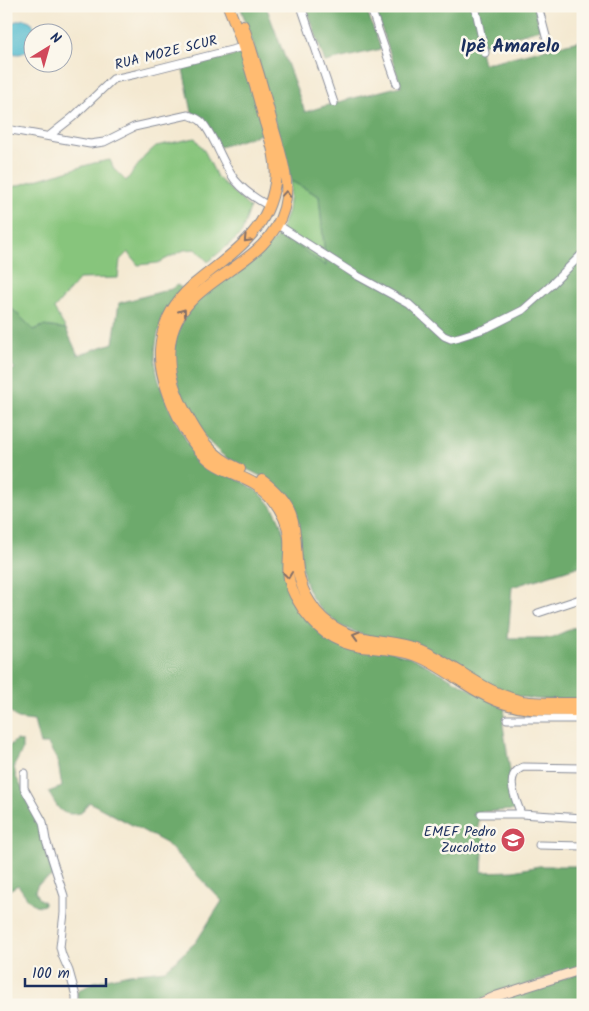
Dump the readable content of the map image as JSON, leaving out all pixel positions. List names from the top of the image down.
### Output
{
  "streets": {
    "street": ["RUA MOZE SCUR"]
  },
  "districts": ["Ipê Amarelo"],
  "places": {
    "school or university": ["EMEF Pedro Zucolotto"]
  },
  "scale_bar": "100 m",
  "north": "top right"
}
